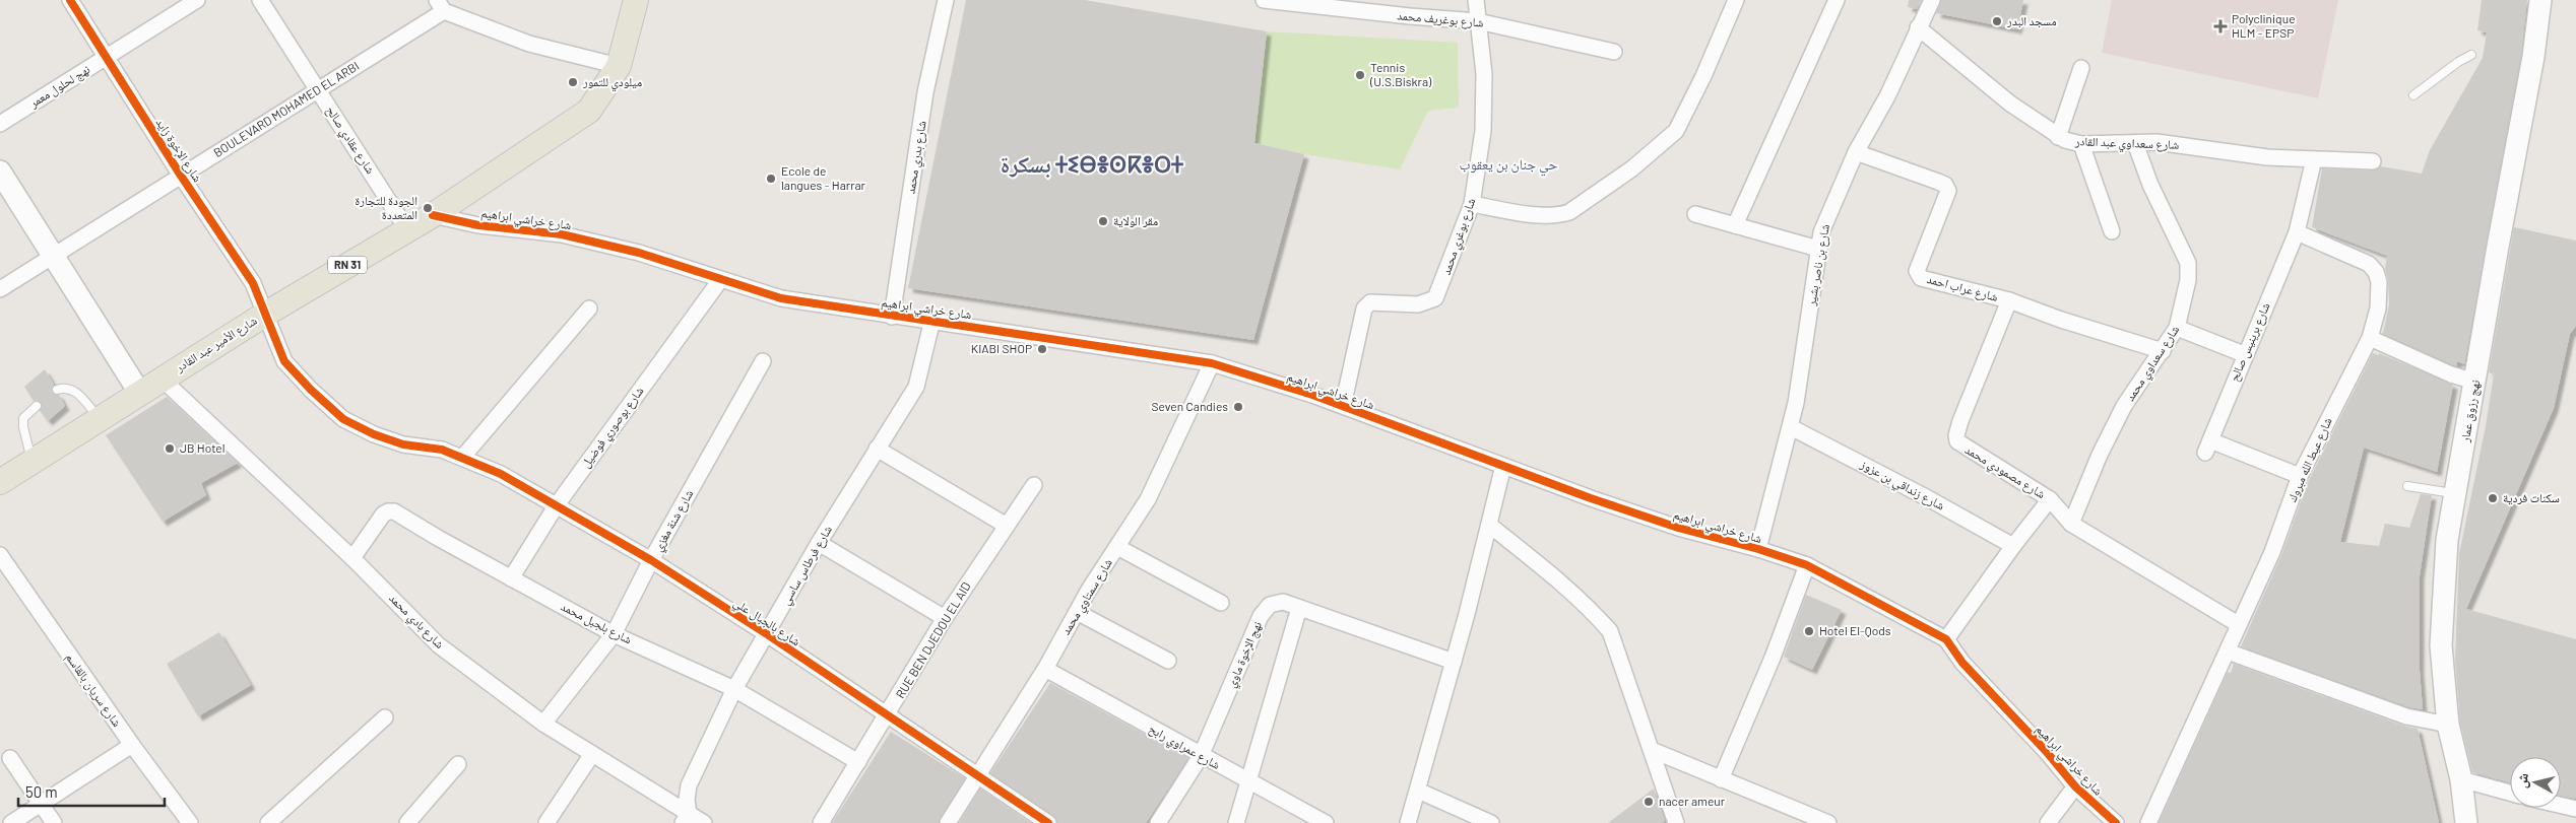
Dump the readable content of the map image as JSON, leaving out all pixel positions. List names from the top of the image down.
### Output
{
  "streets": {
    "main road": ["RN 31", "شارع الأمير عبد القادر", "نهج رزوق عمار"],
    "street": [
      "شارع بوغريف محمد",
      "نهج لحلول معمر",
      "BOULEVARD MOHAMED EL ARBI",
      "شارع عقادي صالح",
      "شارع سعداوي عبد القادر",
      "شارع الإخوة زايد",
      "شارع بدري محمد",
      "شارع خراشي ابراهيم",
      "شارع بوغري محمد",
      "شارع بن ناصر بشير",
      "شارع عراب احمد",
      "شارع برينيس صالح",
      "شارع سعداوي محمد",
      "شارع بوصوري فوضيل",
      "شارع عيط الله مبروك",
      "شارع مصمودي محمد",
      "شارع زنداقي بن عزوز",
      "شارع شنة مغزي",
      "شارع فرطاس ساسي",
      "شارع سمتاوي محمد",
      "شارع بادي محمد",
      "شارع بالجبال علي",
      "شارع بلجبل محمد",
      "RUE BEN DJEDOU EL AID",
      "نهج الإخوة ماوي",
      "شارع سريان بالقاسم",
      "شارع عمراوي رابح"
    ]
  },
  "crossings": [
    ["شارع بوغريف محمد", "شارع بوغري محمد"],
    ["نهج لحلول معمر", "شارع الإخوة زايد"],
    ["BOULEVARD MOHAMED EL ARBI", "شارع عقادي صالح"],
    ["BOULEVARD MOHAMED EL ARBI", "شارع الإخوة زايد"],
    ["شارع عقادي صالح", "شارع الأمير عبد القادر"],
    ["شارع سعداوي عبد القادر", "شارع بن ناصر بشير"],
    ["شارع سعداوي عبد القادر", "شارع سعداوي محمد"],
    ["شارع الإخوة زايد", "شارع الأمير عبد القادر"],
    ["شارع الإخوة زايد", "شارع بالجبال علي"],
    ["شارع بدري محمد", "شارع خراشي ابراهيم"],
    ["شارع خراشي ابراهيم", "شارع بوغري محمد"],
    ["شارع خراشي ابراهيم", "شارع بن ناصر بشير"],
    ["شارع خراشي ابراهيم", "شارع الأمير عبد القادر"],
    ["شارع خراشي ابراهيم", "شارع بوصوري فوضيل"],
    ["شارع خراشي ابراهيم", "شارع فرطاس ساسي"],
    ["شارع خراشي ابراهيم", "شارع سمتاوي محمد"],
    ["شارع بن ناصر بشير", "شارع عراب احمد"],
    ["شارع بن ناصر بشير", "شارع زنداقي بن عزوز"],
    ["شارع عراب احمد", "شارع سعداوي محمد"],
    ["شارع عراب احمد", "شارع مصمودي محمد"],
    ["شارع برينيس صالح", "شارع عيط الله مبروك"],
    ["شارع الأمير عبد القادر", "شارع بادي محمد"],
    ["شارع سعداوي محمد", "شارع مصمودي محمد"],
    ["شارع بوصوري فوضيل", "شارع بالجبال علي"],
    ["شارع بوصوري فوضيل", "شارع بلجبل محمد"],
    ["شارع عيط الله مبروك", "شارع مصمودي محمد"],
    ["شارع شنة مغزي", "شارع بادي محمد"],
    ["شارع شنة مغزي", "شارع بالجبال علي"],
    ["شارع شنة مغزي", "شارع بلجبل محمد"],
    ["شارع فرطاس ساسي", "شارع بادي محمد"],
    ["شارع فرطاس ساسي", "شارع بالجبال علي"],
    ["شارع فرطاس ساسي", "شارع بلجبل محمد"],
    ["شارع سمتاوي محمد", "شارع بالجبال علي"],
    ["شارع سمتاوي محمد", "شارع عمراوي رابح"],
    ["شارع بادي محمد", "شارع بلجبل محمد"],
    ["شارع بالجبال علي", "RUE BEN DJEDOU EL AID"],
    ["شارع بلجبل محمد", "RUE BEN DJEDOU EL AID"],
    ["نهج الإخوة ماوي", "شارع عمراوي رابح"]
  ],
  "districts": ["بسكرة ⵜⵉⴱⴻⵙⴽⴻⵔⵜ", "حي جنان بن يعقوب"],
  "places": {
    "other": [
      "مسجد البدر",
      "Tennis (U.S.Biskra)",
      "ميلودي للتمور",
      "Ecole de langues - Harrar",
      "الجودة للتجارة المتعددة",
      "مقر الولاية",
      "KIABI SHOP",
      "Seven Candies",
      "JB Hotel",
      "سكنات فردية",
      "Hotel El-Qods",
      "nacer ameur"
    ],
    "health": ["Polyclinique HLM - EPSP"]
  },
  "scale_bar": "50 m",
  "north": "left"
}
